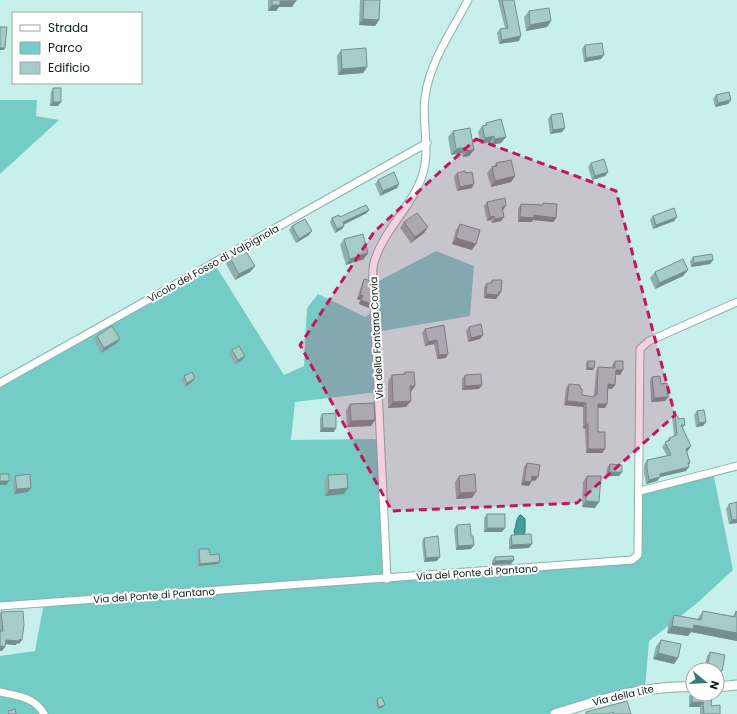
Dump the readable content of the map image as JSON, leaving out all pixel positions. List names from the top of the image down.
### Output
{
  "streets": {
    "street": [
      "Vicolo del Fosso di Valpignola",
      "Via della Fontana Corvia",
      "Via del Ponte di Pantano",
      "Via della Lite"
    ]
  },
  "crossings": [
    ["Vicolo del Fosso di Valpignola", "Via della Fontana Corvia"],
    ["Via della Fontana Corvia", "Via del Ponte di Pantano"]
  ],
  "legend": ["Strada", "Parco", "Edificio"],
  "north": "right"
}
